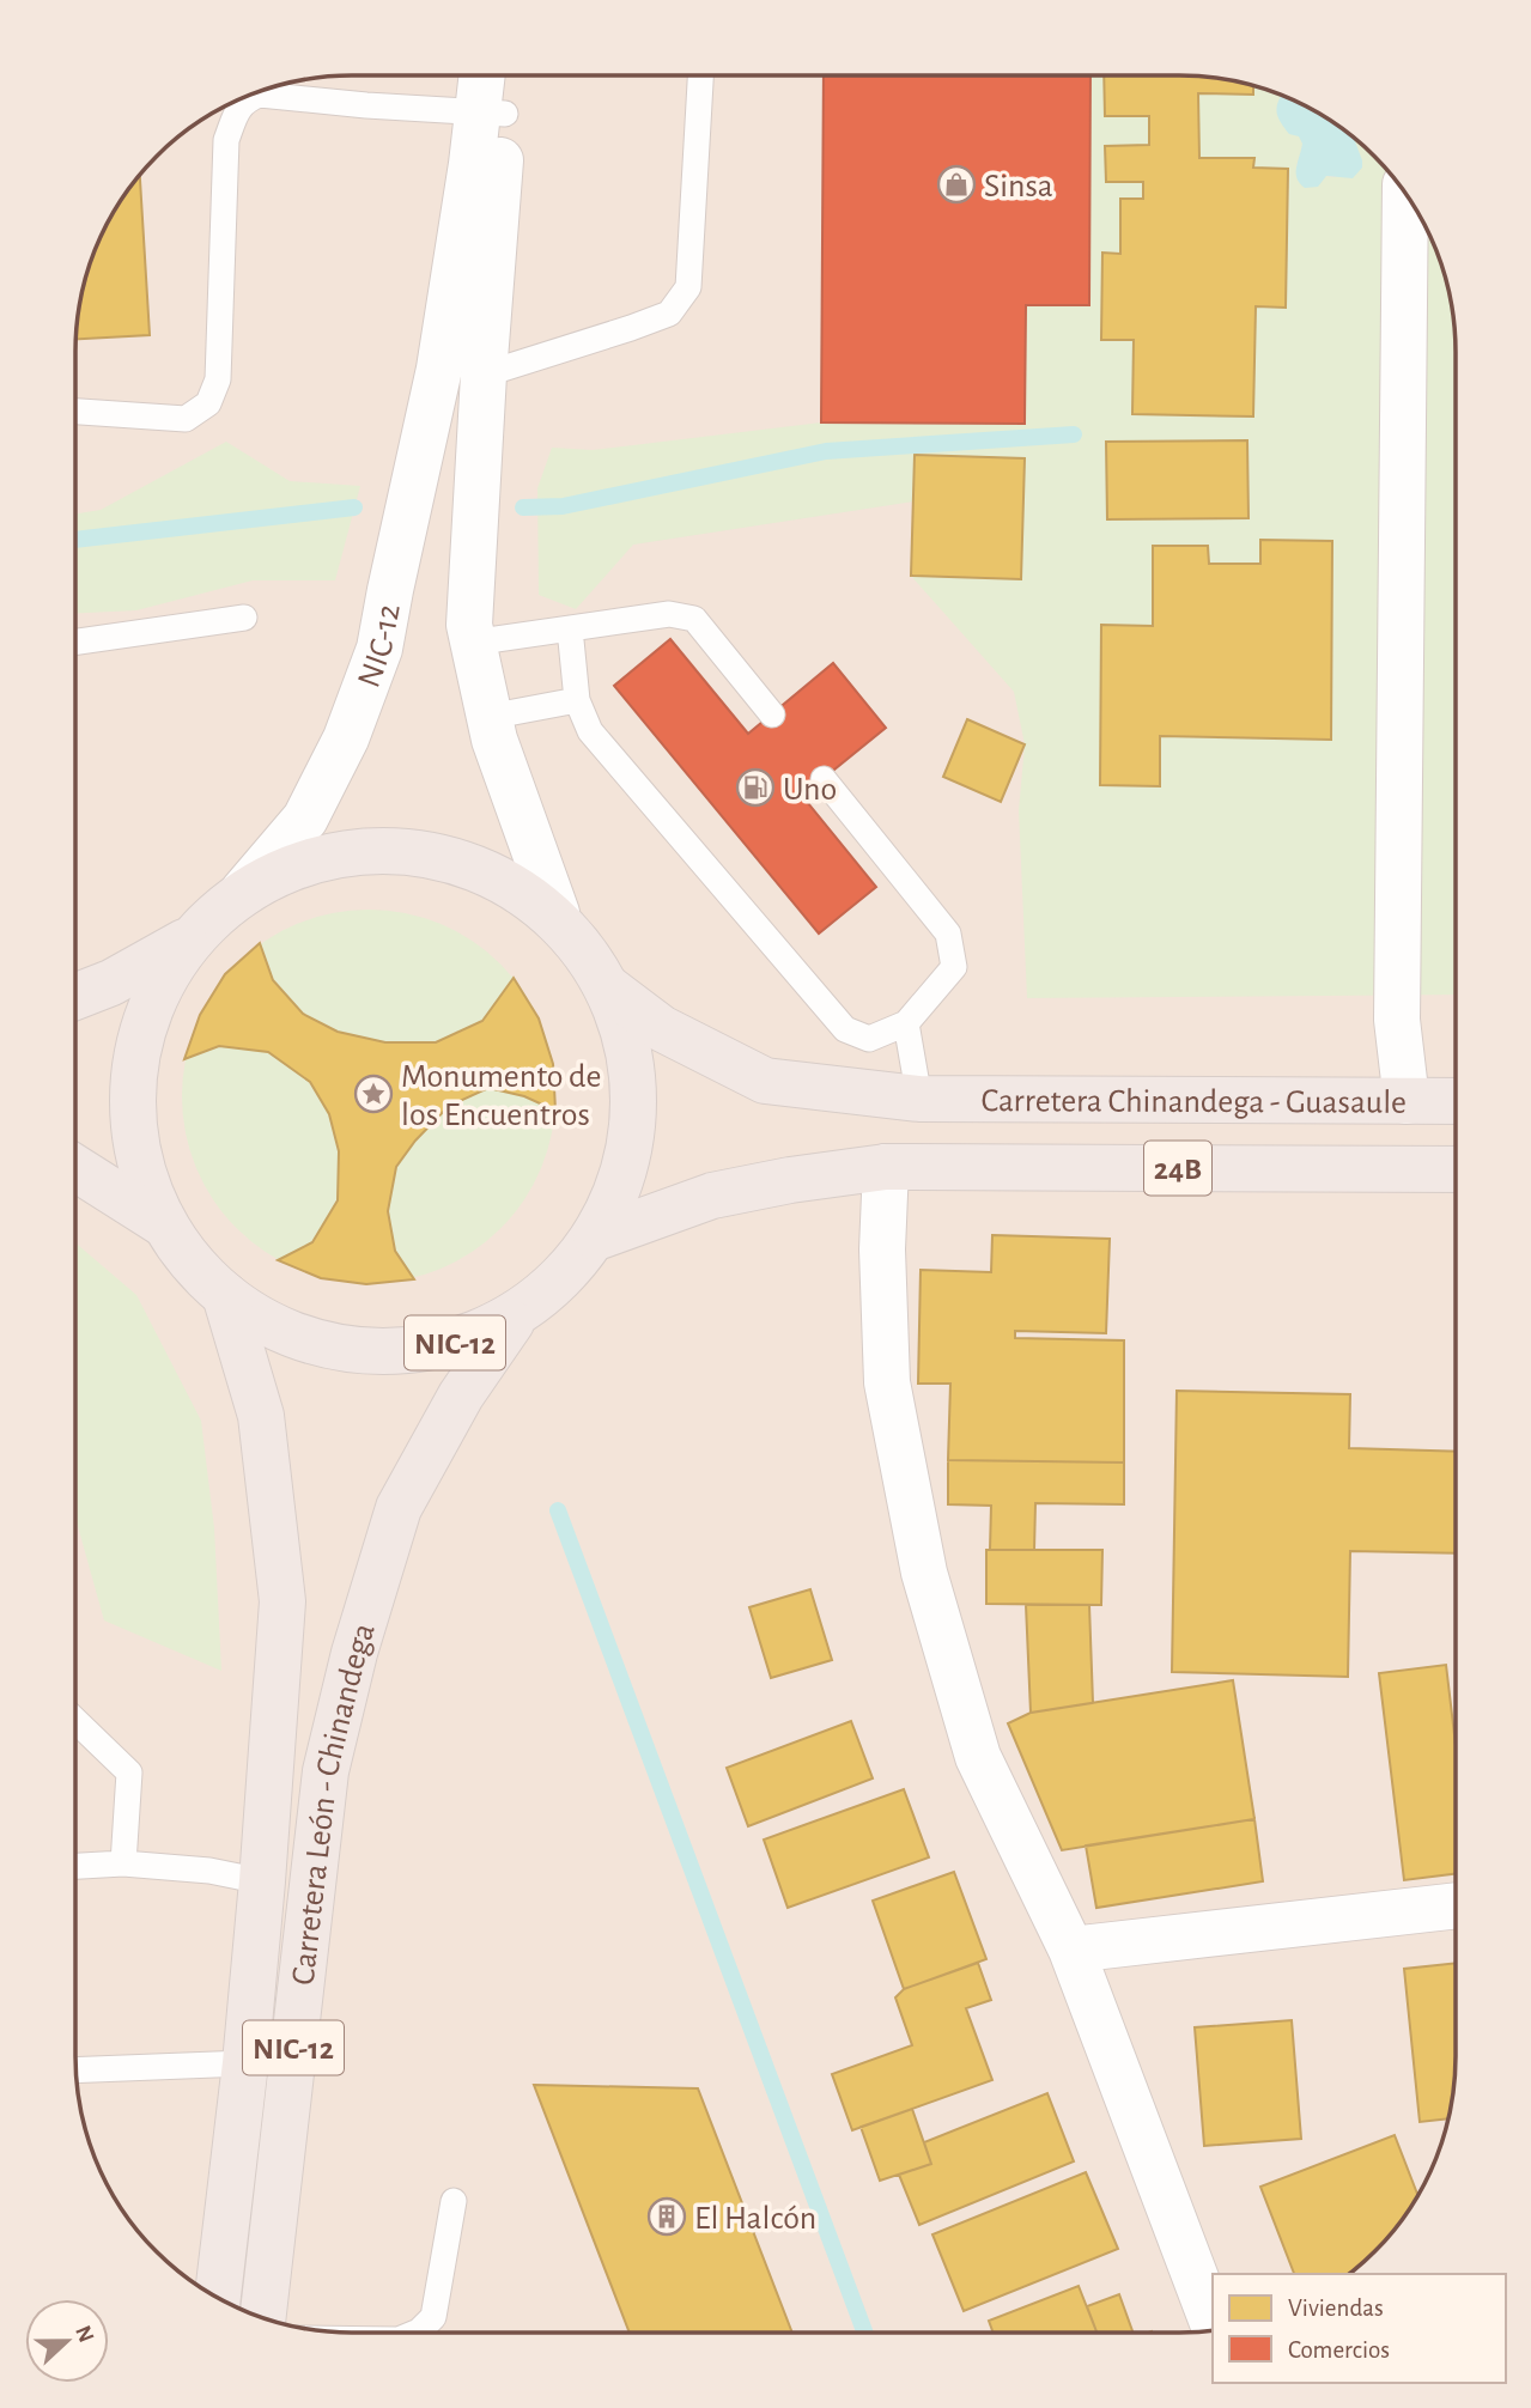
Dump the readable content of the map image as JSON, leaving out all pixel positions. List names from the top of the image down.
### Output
{
  "streets": {
    "highway": [
      "NIC-12",
      "Carretera Chinandega - Guasaule",
      "24B",
      "Carretera León - Chinandega"
    ]
  },
  "crossings": [
    ["NIC-12", "24B"],
    ["NIC-12", "Carretera León - Chinandega"],
    ["Carretera Chinandega - Guasaule", "24B"]
  ],
  "places": {
    "shop": ["Sinsa"],
    "fuel station": ["Uno"],
    "place": ["Monumento de los Encuentros"],
    "building": ["El Halcón"]
  },
  "legend": ["Viviendas", "Comercios"],
  "north": "right"
}
